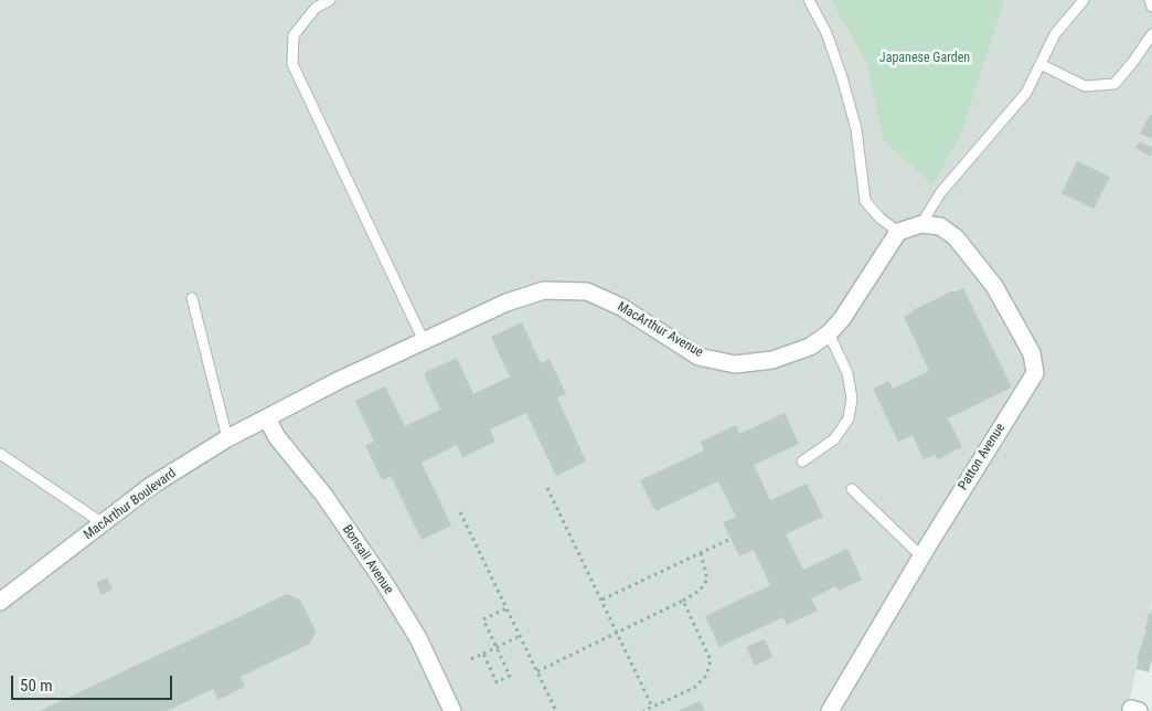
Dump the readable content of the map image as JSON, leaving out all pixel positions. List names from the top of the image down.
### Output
{
  "streets": {
    "street": [
      "MacArthur Avenue",
      "Patton Avenue",
      "MacArthur Boulevard",
      "Bonsall Avenue"
    ]
  },
  "crossings": [
    ["MacArthur Avenue", "MacArthur Boulevard"],
    ["MacArthur Avenue", "Bonsall Avenue"],
    ["MacArthur Boulevard", "Bonsall Avenue"]
  ],
  "parks": ["Japanese Garden"],
  "scale_bar": "50 m"
}
